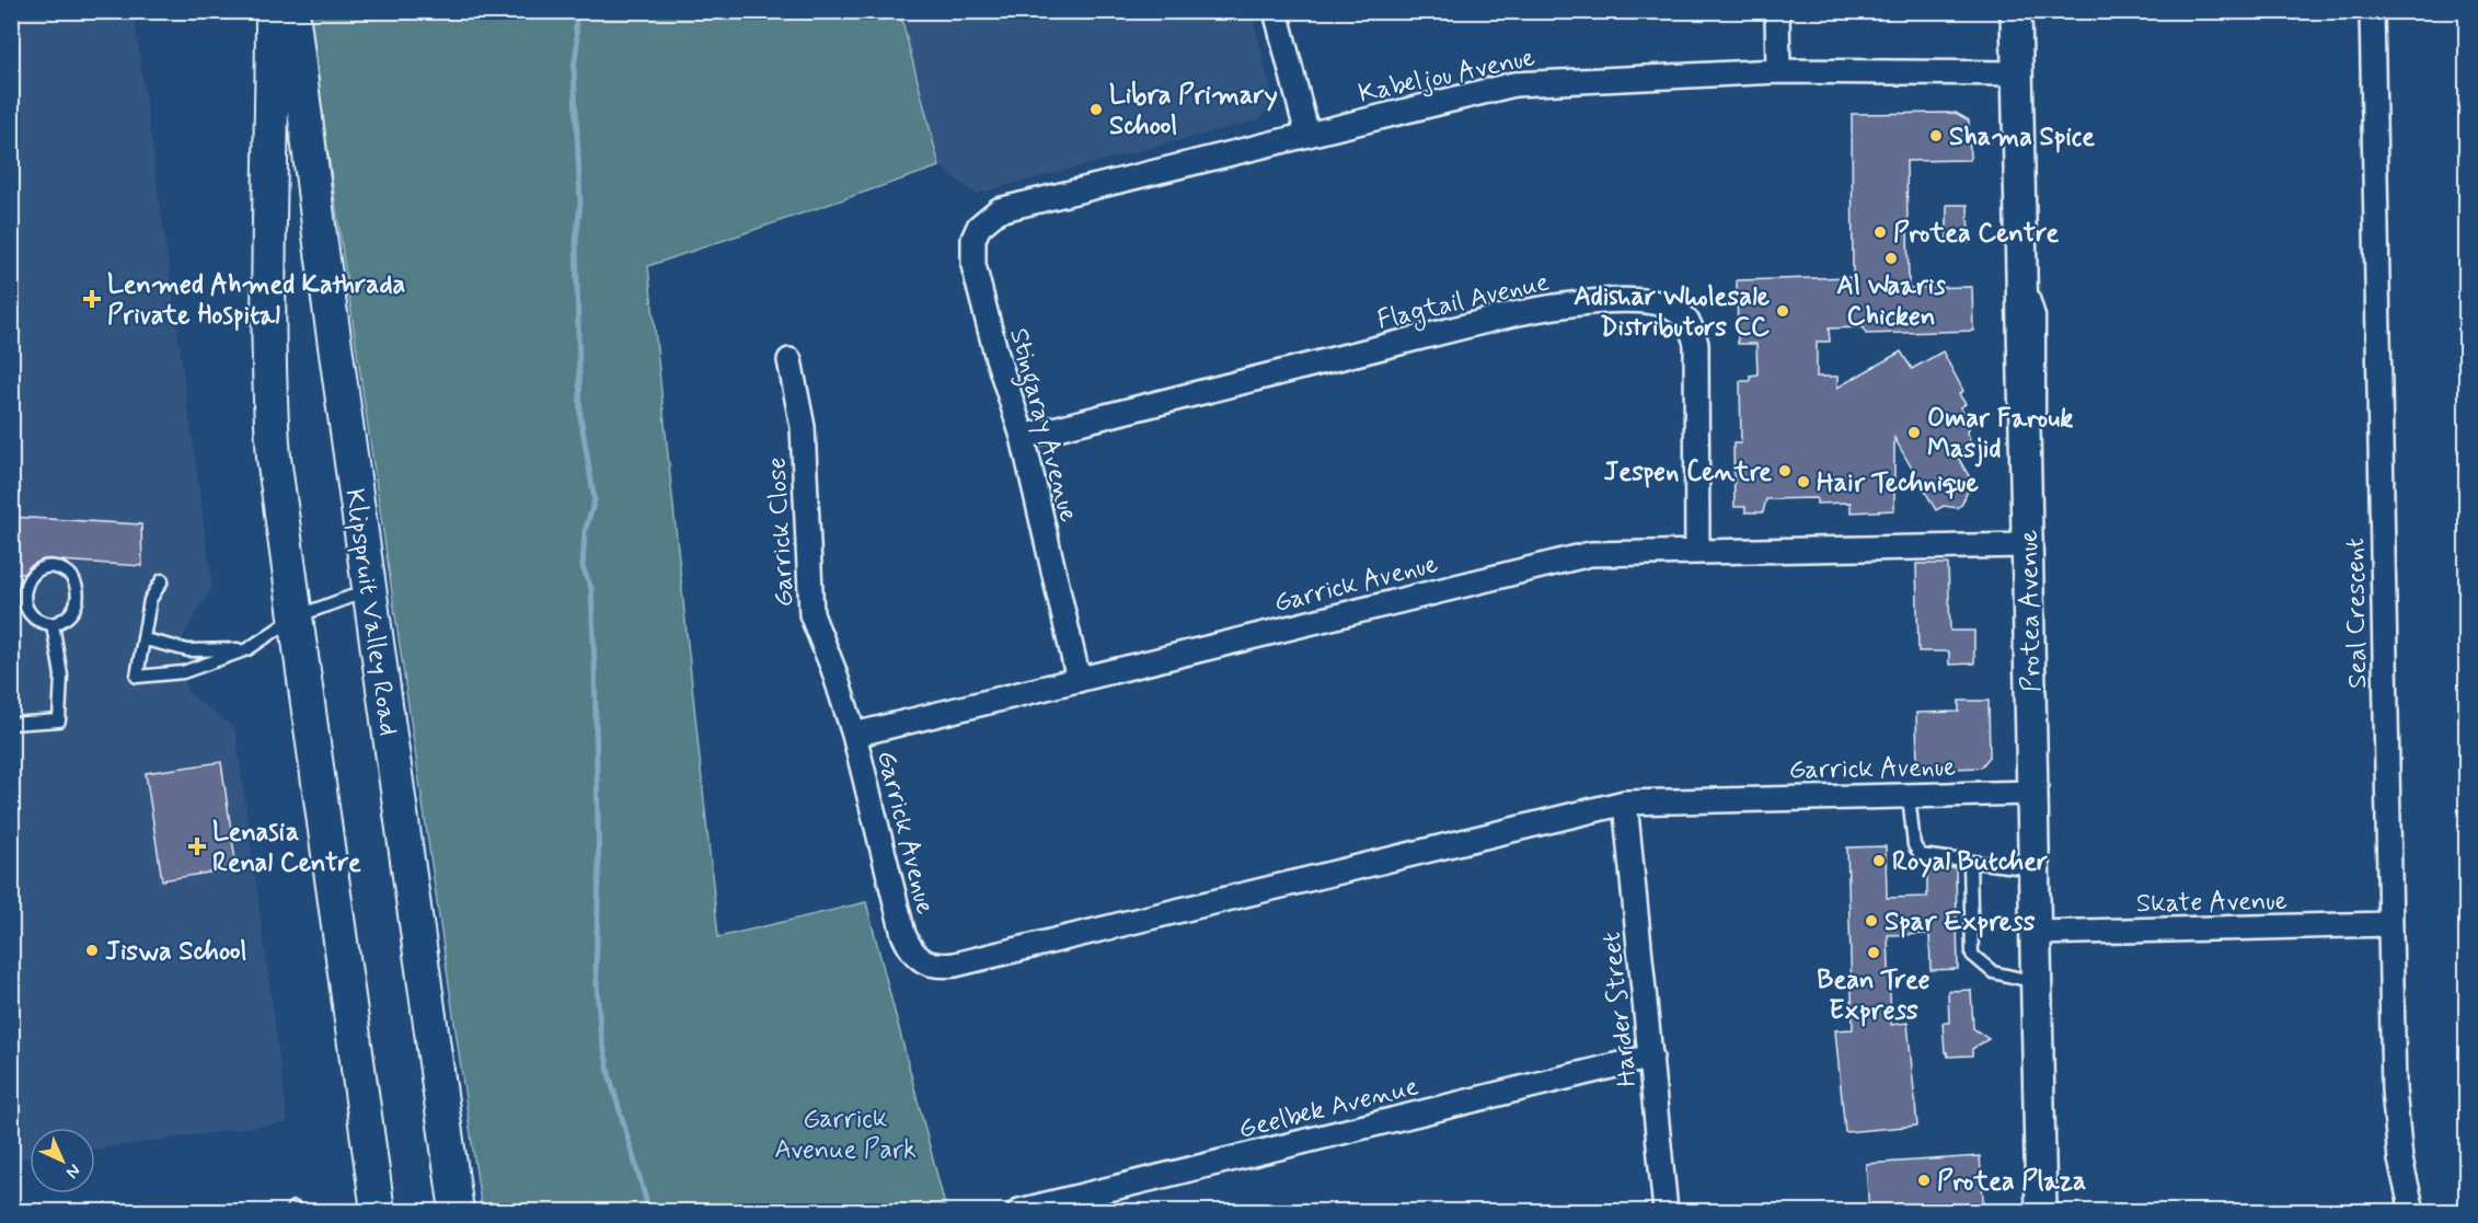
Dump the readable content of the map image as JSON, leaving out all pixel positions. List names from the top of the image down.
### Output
{
  "streets": {
    "main road": ["Klipspruit Valley Road"],
    "street": [
      "Kabeljou Avenue",
      "Flagtail Avenue",
      "Stingaray Avenue",
      "Garrick Close",
      "Garrick Avenue",
      "Protea Avenue",
      "Seal Crescent",
      "Skate Avenue",
      "Harder Street",
      "Geelbek Avenue"
    ]
  },
  "crossings": [
    ["Kabeljou Avenue", "Stingaray Avenue"],
    ["Kabeljou Avenue", "Protea Avenue"],
    ["Flagtail Avenue", "Stingaray Avenue"],
    ["Flagtail Avenue", "Garrick Avenue"],
    ["Stingaray Avenue", "Garrick Avenue"],
    ["Garrick Close", "Garrick Avenue"],
    ["Garrick Avenue", "Protea Avenue"],
    ["Garrick Avenue", "Harder Street"],
    ["Protea Avenue", "Skate Avenue"],
    ["Seal Crescent", "Skate Avenue"],
    ["Harder Street", "Geelbek Avenue"]
  ],
  "parks": ["Garrick Avenue Park"],
  "places": {
    "other": [
      "Libra Primary School",
      "Shama Spice",
      "Protea Centre",
      "Al Waaris Chicken",
      "Adishar Wholesale Distributors CC",
      "Omar Farouk Masjid",
      "Jespen Centre",
      "Hair Technique",
      "Royal Butcher",
      "Spar Express",
      "Jiswa School",
      "Bean Tree Express",
      "Protea Plaza"
    ],
    "health": ["Lenmed Ahmed Kathrada Private Hospital", "Lenasia Renal Centre"]
  },
  "north": "bottom right"
}
